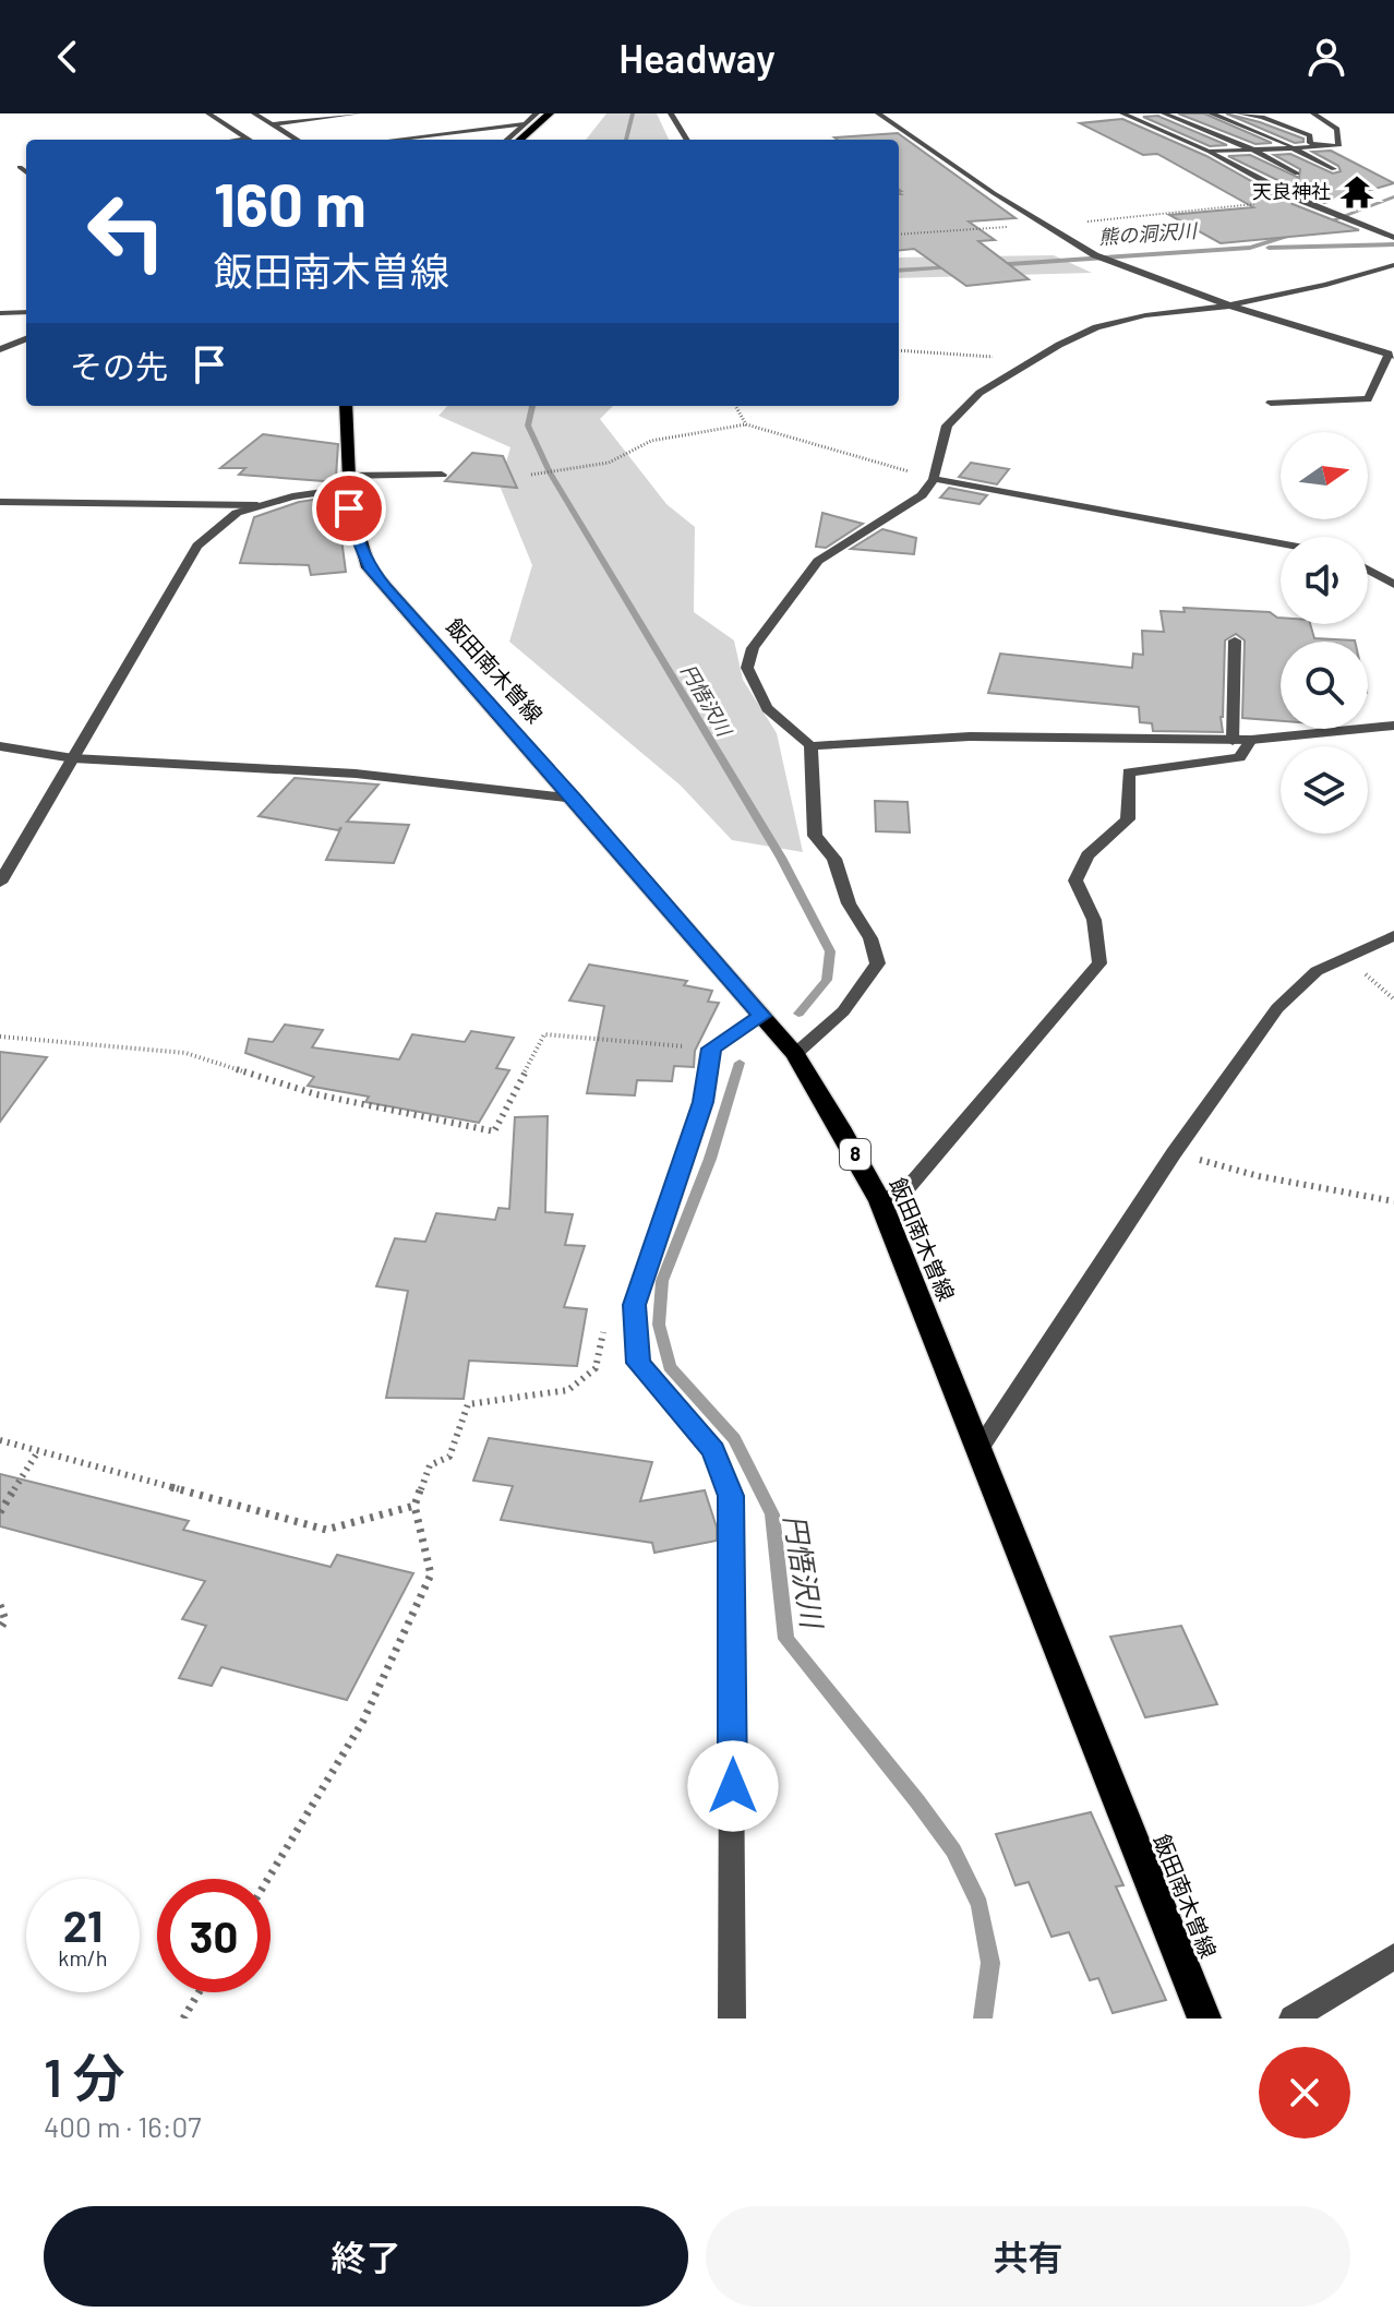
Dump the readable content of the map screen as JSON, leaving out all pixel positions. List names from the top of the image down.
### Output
{
  "streets": {
    "main road": ["飯田南木曽線", "8"]
  },
  "water": ["熊の洞沢川", "円悟沢川"],
  "places": {
    "temple": ["天良神社"]
  },
  "north": "right",
  "page": {
    "header": "Headway",
    "turn": ["160 m", "飯田南木曽線"],
    "then": "その先",
    "speed": "21 km/h",
    "limit": "30",
    "heading": ["1 分", "400 m · 16:07"],
    "buttons": ["終了", "共有"]
  }
}
